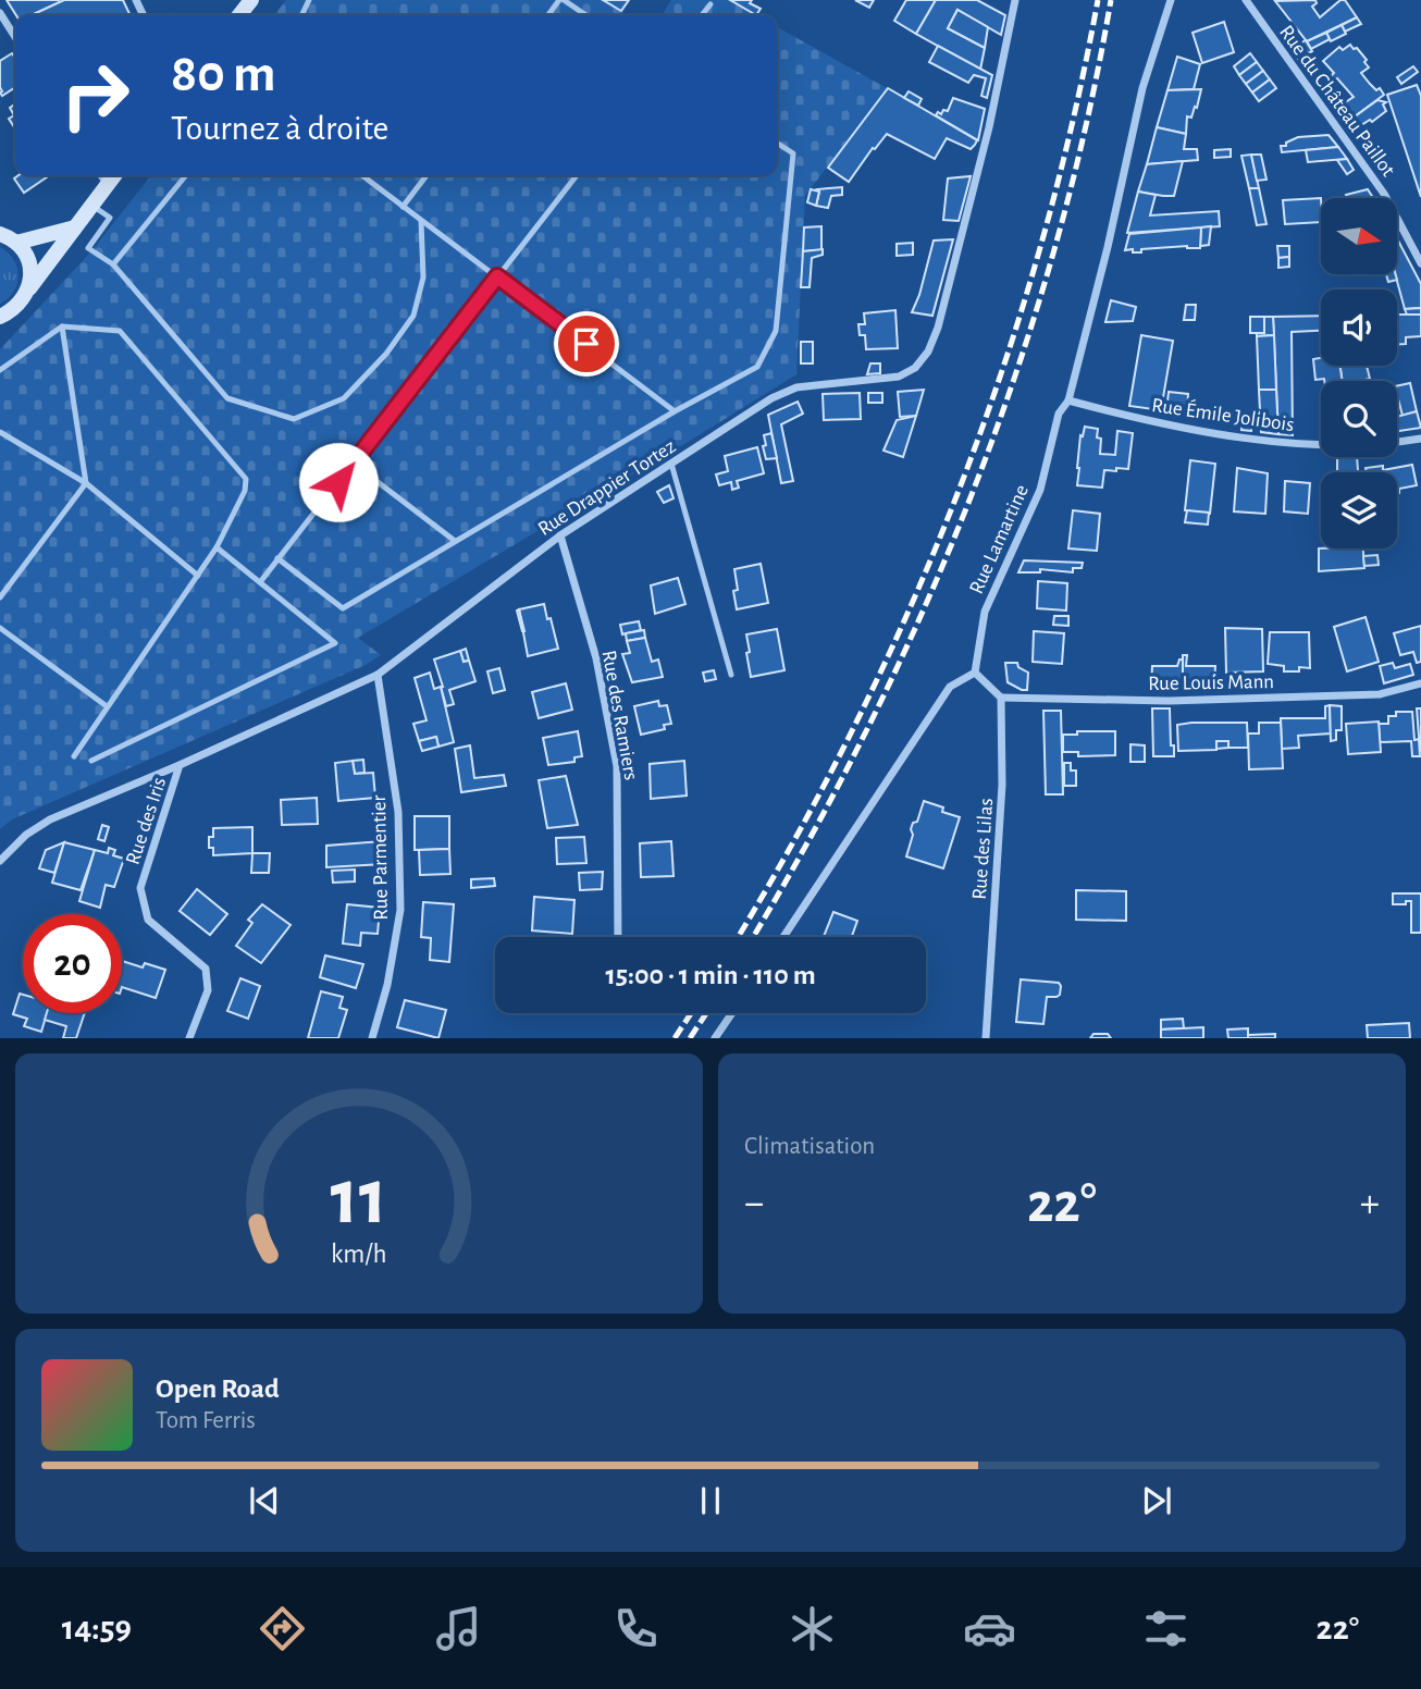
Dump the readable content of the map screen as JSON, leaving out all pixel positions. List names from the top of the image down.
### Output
{
  "streets": {
    "street": [
      "Rue du Château Paillot",
      "Rue Émile Jolibois",
      "Rue Drappier Tortez",
      "Rue Lamartine",
      "Rue Louis Mann",
      "Rue des Ramiers",
      "Rue des Iris",
      "Rue des Lilas",
      "Rue Parmentier"
    ]
  },
  "crossings": [
    ["Rue Émile Jolibois", "Rue Lamartine"],
    ["Rue Drappier Tortez", "Rue des Ramiers"],
    ["Rue Drappier Tortez", "Rue des Iris"],
    ["Rue Drappier Tortez", "Rue Parmentier"],
    ["Rue Louis Mann", "Rue des Lilas"]
  ],
  "north": "right",
  "page": {
    "turn": ["80 m", "Tournez à droite"],
    "limit": "20",
    "trip": "15:00 · 1 min · 110 m",
    "tile": "Climatisation",
    "heat": ["−", "22°", "+"],
    "song": ["Open Road", "Tom Ferris"],
    "tabs": ["14:59", "22°"],
    "gauge": ["11", "km/h"]
  }
}
